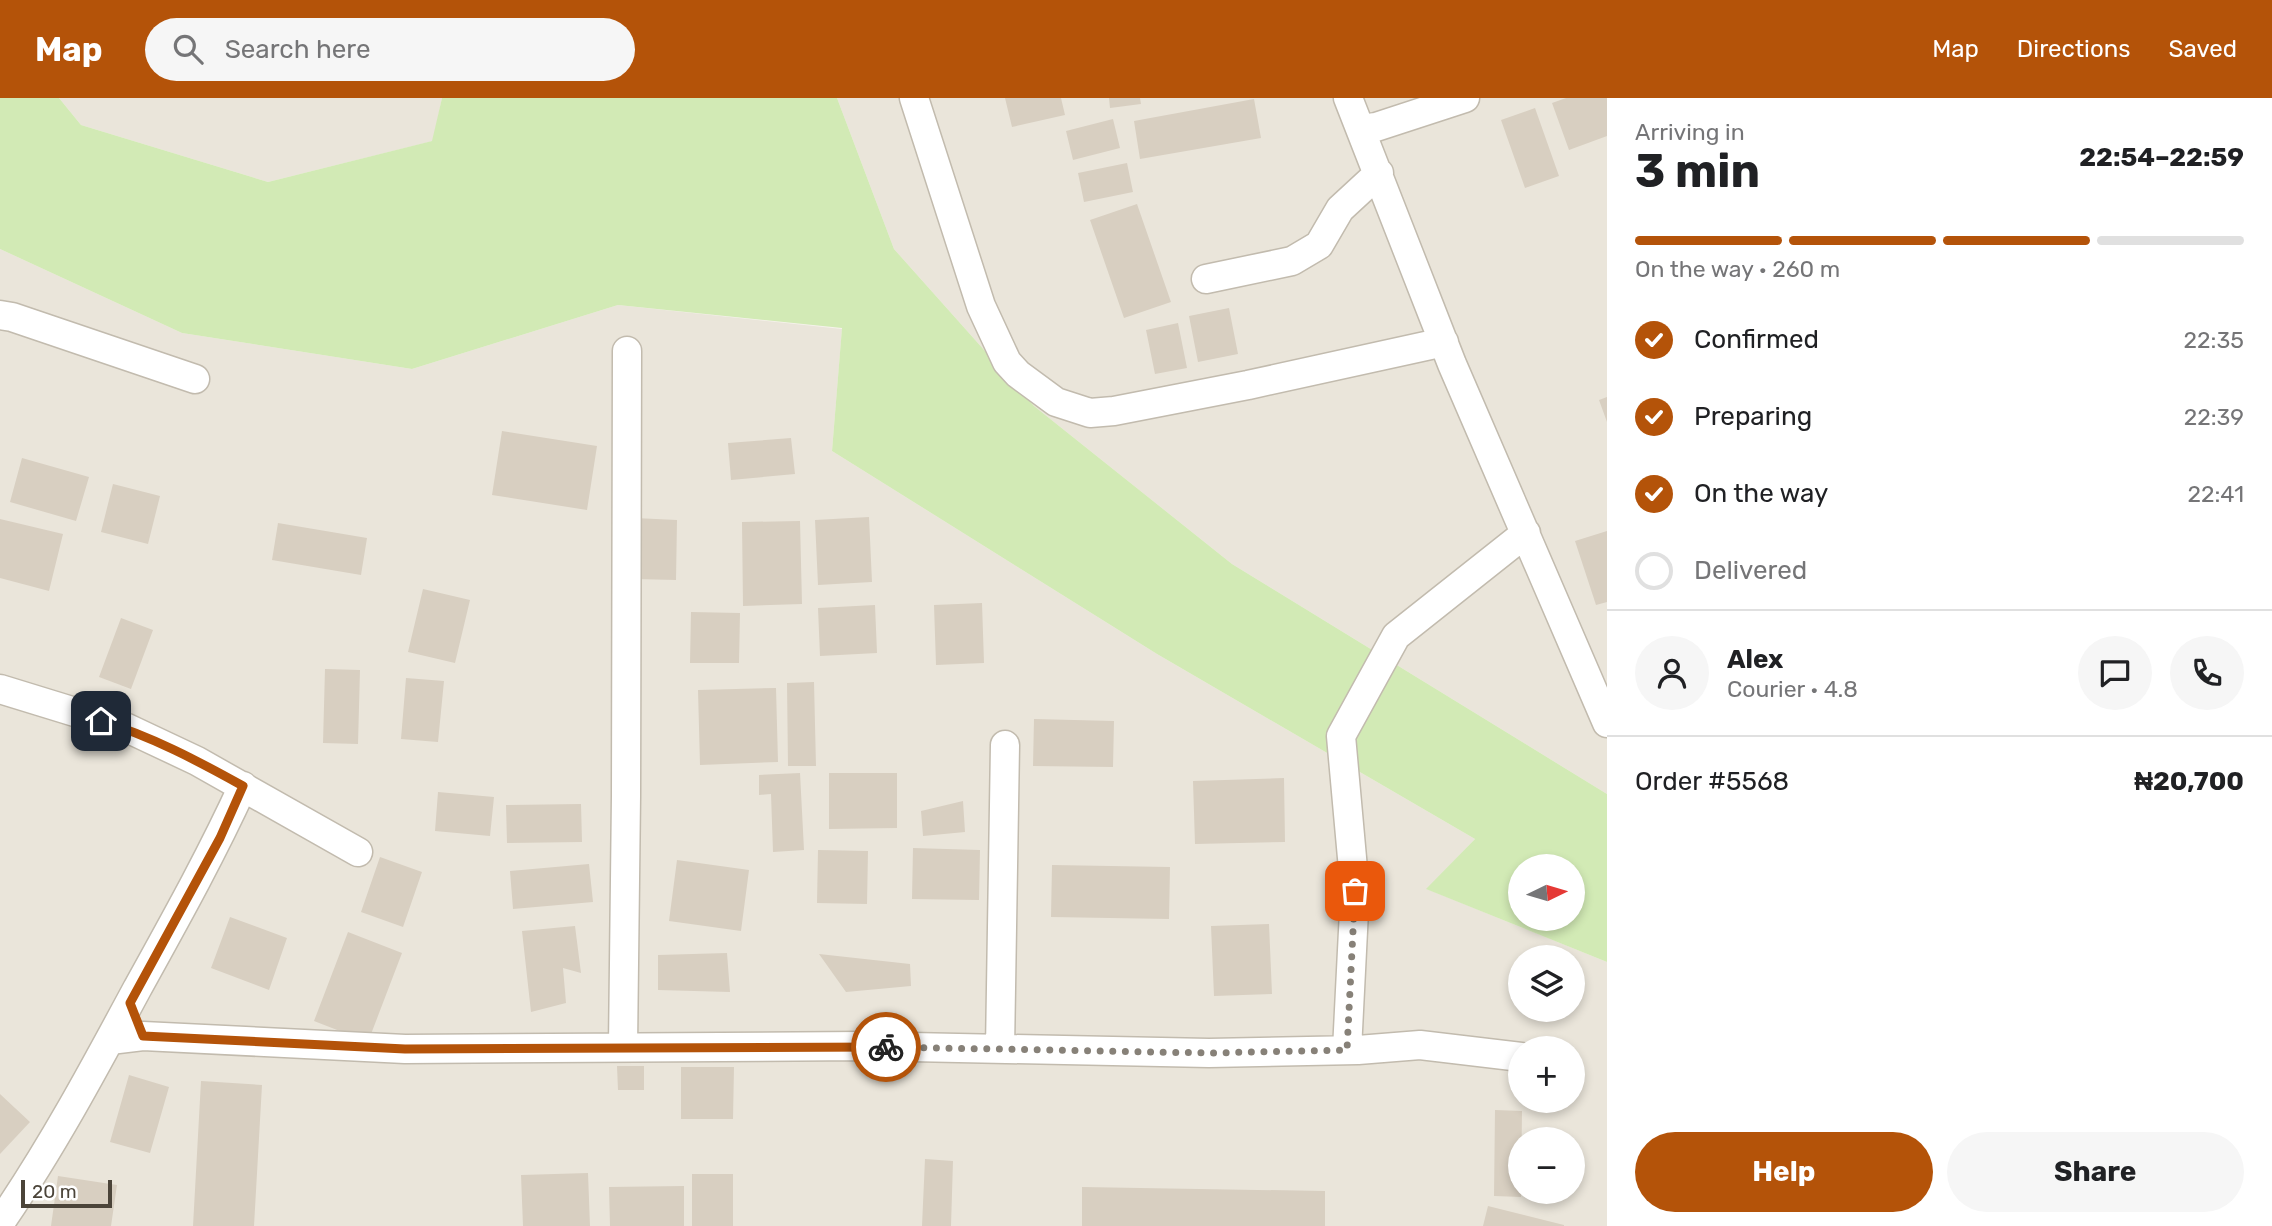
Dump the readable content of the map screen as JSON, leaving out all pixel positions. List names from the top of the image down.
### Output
{
  "scale_bar": "20 m",
  "north": "right",
  "page": {
    "header": "Map",
    "search": "Search here",
    "nav": ["Map", "Directions", "Saved"],
    "heading": ["3 min", "Arriving in", "22:54–22:59"],
    "panel": [
      "Alex",
      "Courier · 4.8",
      "Order #5568",
      "₦20,700"
    ],
    "bar": "On the way · 260 m",
    "list": [
      ["Confirmed", "22:35"],
      ["Preparing", "22:39"],
      ["On the way", "22:41"],
      "Delivered"
    ],
    "map_buttons": ["+", "−"],
    "buttons": ["Help", "Share"],
    "scale": "20 m"
  }
}
